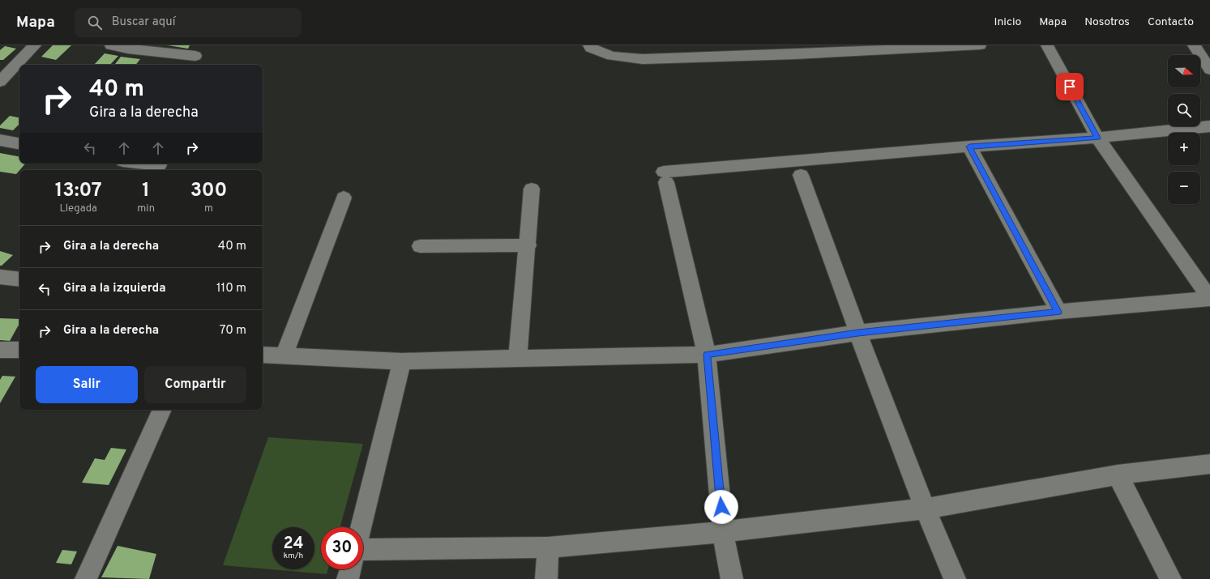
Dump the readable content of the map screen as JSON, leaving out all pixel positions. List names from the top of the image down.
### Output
{
  "north": "right",
  "page": {
    "header": "Mapa",
    "search": "Buscar aquí",
    "nav": [
      "Inicio",
      "Mapa",
      "Nosotros",
      "Contacto"
    ],
    "map_buttons": ["+", "−"],
    "turn": ["40 m", "Gira a la derecha"],
    "eta": [
      "13:07",
      "Llegada",
      "1",
      "min",
      "300",
      "m"
    ],
    "list": [
      {
        "name": "Gira a la derecha",
        "value": "40 m"
      },
      {
        "name": "Gira a la izquierda",
        "value": "110 m"
      },
      {
        "name": "Gira a la derecha",
        "value": "70 m"
      }
    ],
    "buttons": ["Salir", "Compartir"],
    "speed": "24 km/h",
    "limit": "30"
  }
}
